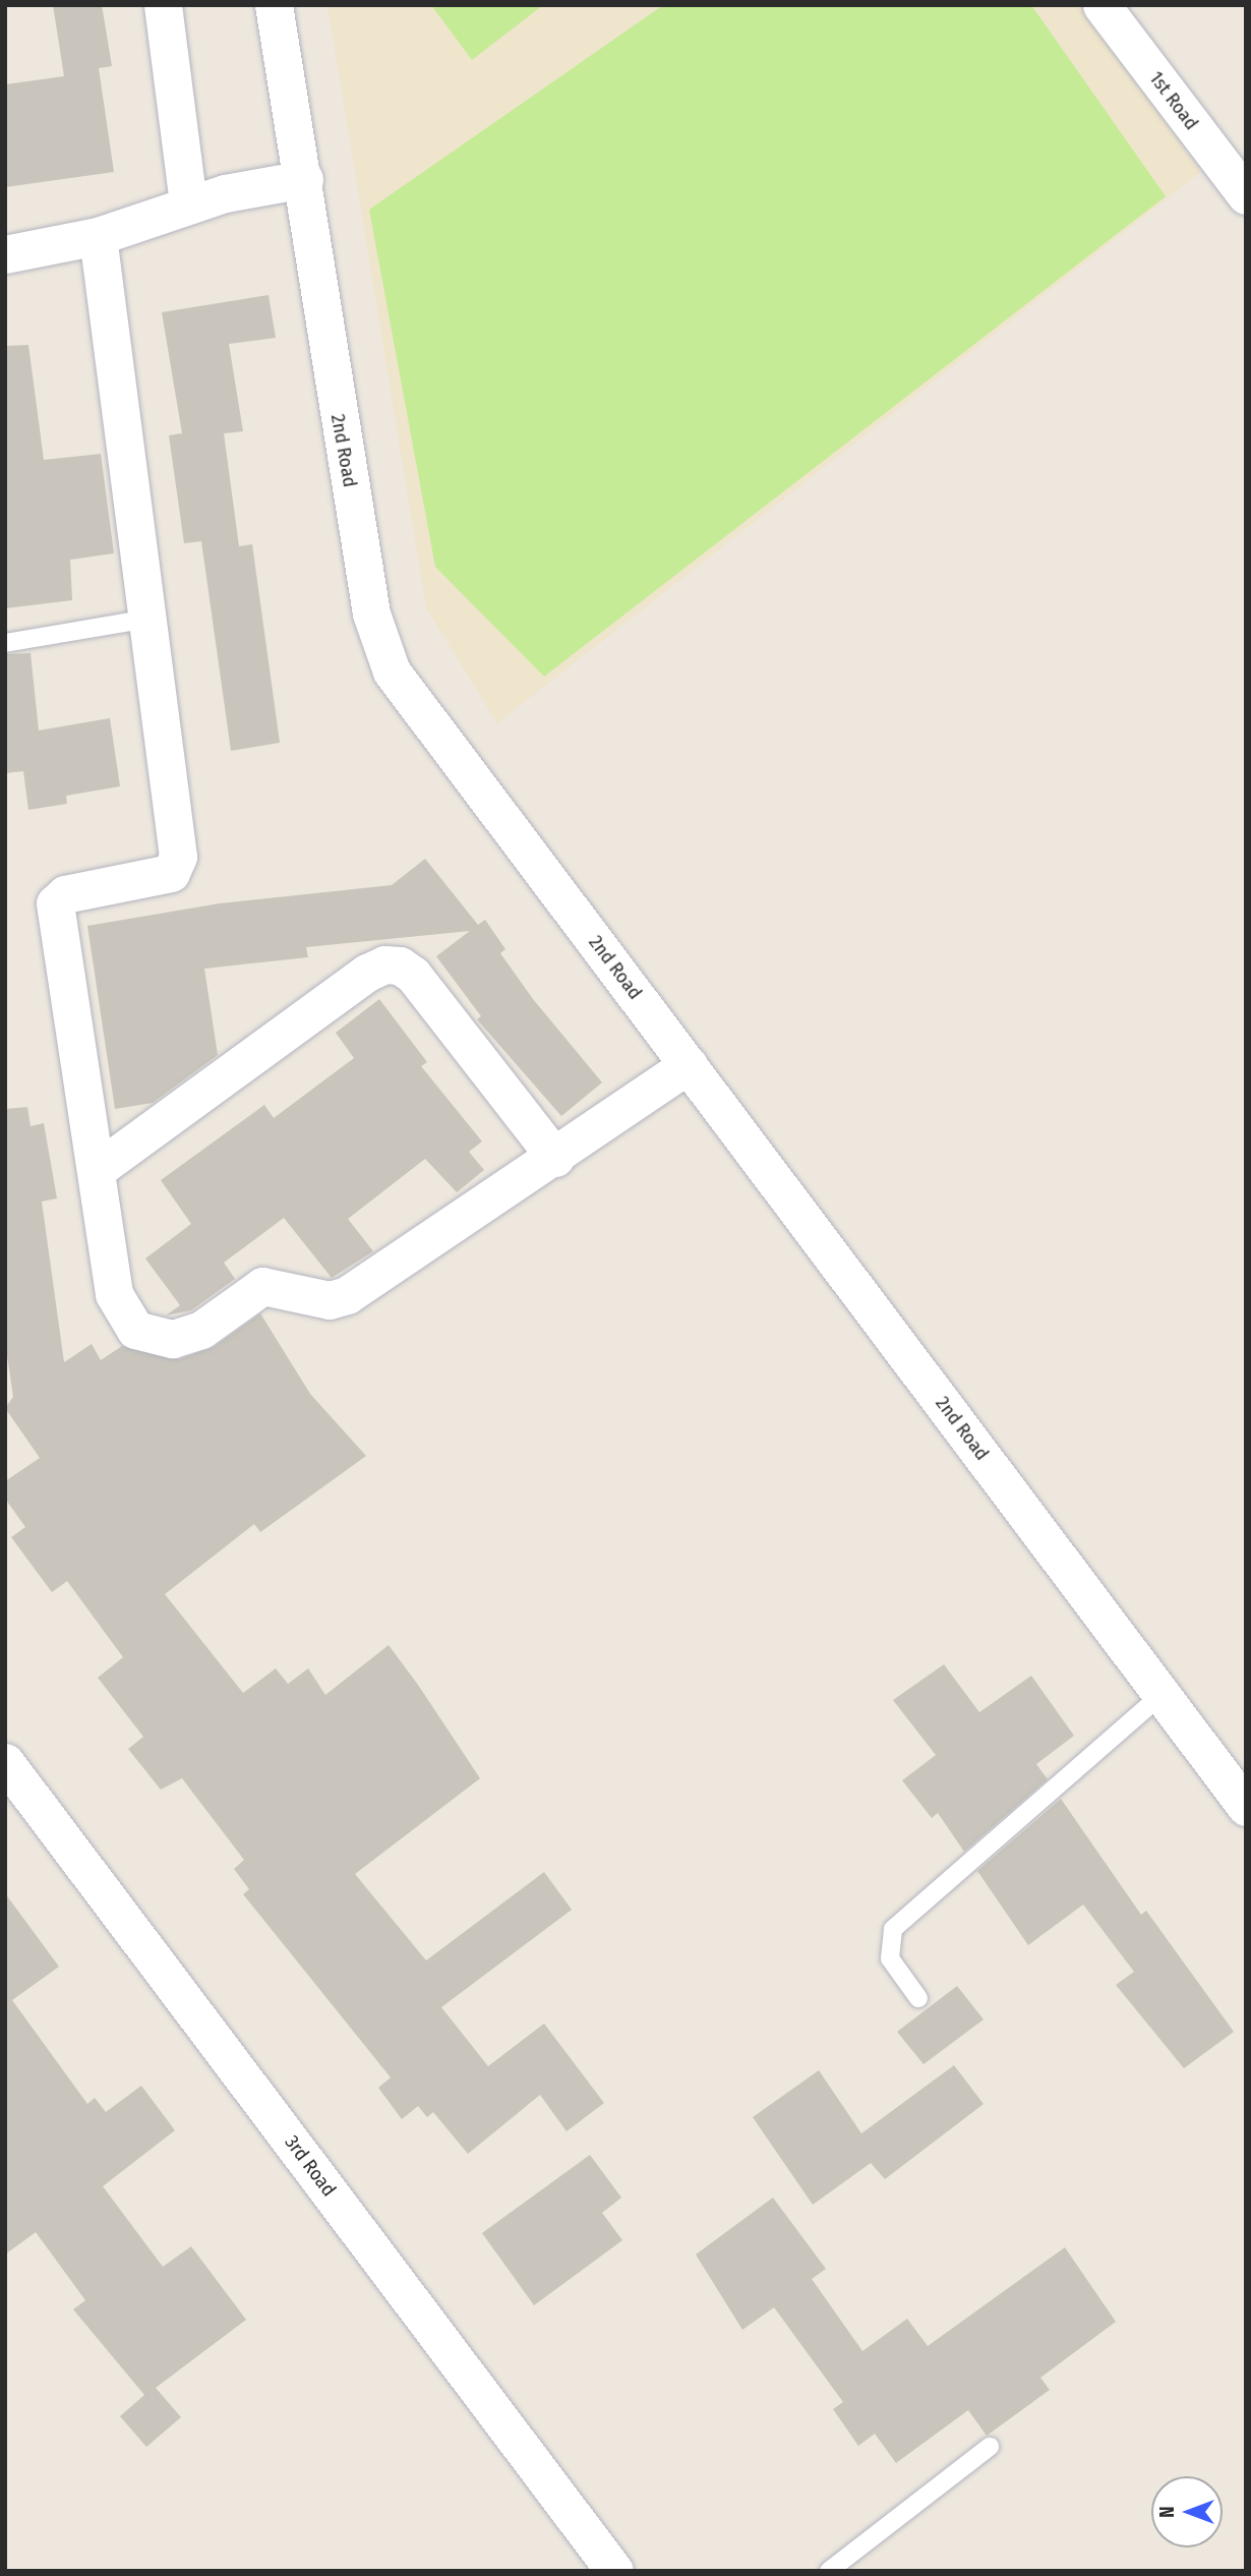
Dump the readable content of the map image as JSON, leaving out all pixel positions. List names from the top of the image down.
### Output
{
  "streets": {
    "street": ["1st Road", "2nd Road", "3rd Road"]
  },
  "north": "left"
}
